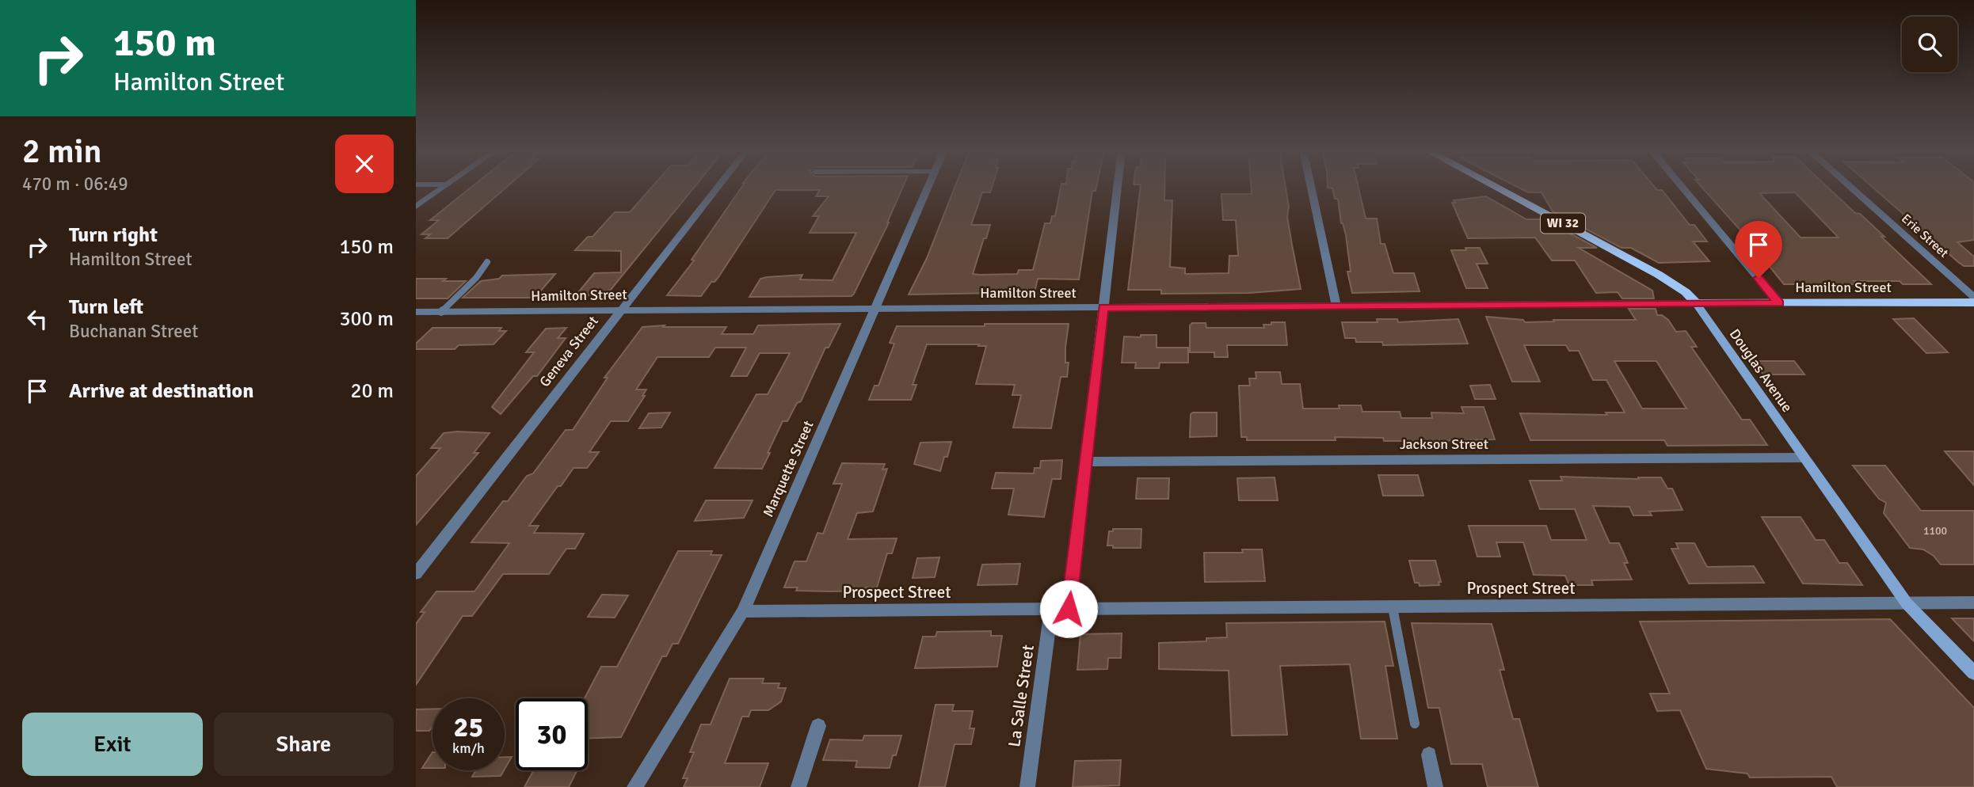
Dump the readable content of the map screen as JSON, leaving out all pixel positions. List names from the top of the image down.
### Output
{
  "streets": {
    "main road": ["WI 32", "Hamilton Street", "Douglas Avenue"],
    "street": [
      "Erie Street",
      "Geneva Street",
      "Jackson Street",
      "Marquette Street",
      "Prospect Street",
      "La Salle Street"
    ]
  },
  "crossings": [
    ["Hamilton Street", "Geneva Street"],
    ["Hamilton Street", "Douglas Avenue"],
    ["Hamilton Street", "Marquette Street"],
    ["Douglas Avenue", "Jackson Street"],
    ["Douglas Avenue", "Prospect Street"],
    ["Marquette Street", "Prospect Street"],
    ["Prospect Street", "La Salle Street"]
  ],
  "house_numbers": ["1100"],
  "page": {
    "turn": ["150 m", "Hamilton Street"],
    "heading": ["2 min", "470 m · 06:49"],
    "list": [
      {
        "name": "Turn right",
        "note": "Hamilton Street",
        "value": "150 m"
      },
      {
        "name": "Turn left",
        "note": "Buchanan Street",
        "value": "300 m"
      },
      {
        "name": "Arrive at destination",
        "value": "20 m"
      }
    ],
    "speed": "25 km/h",
    "limit": "30",
    "buttons": ["Exit", "Share"]
  }
}
